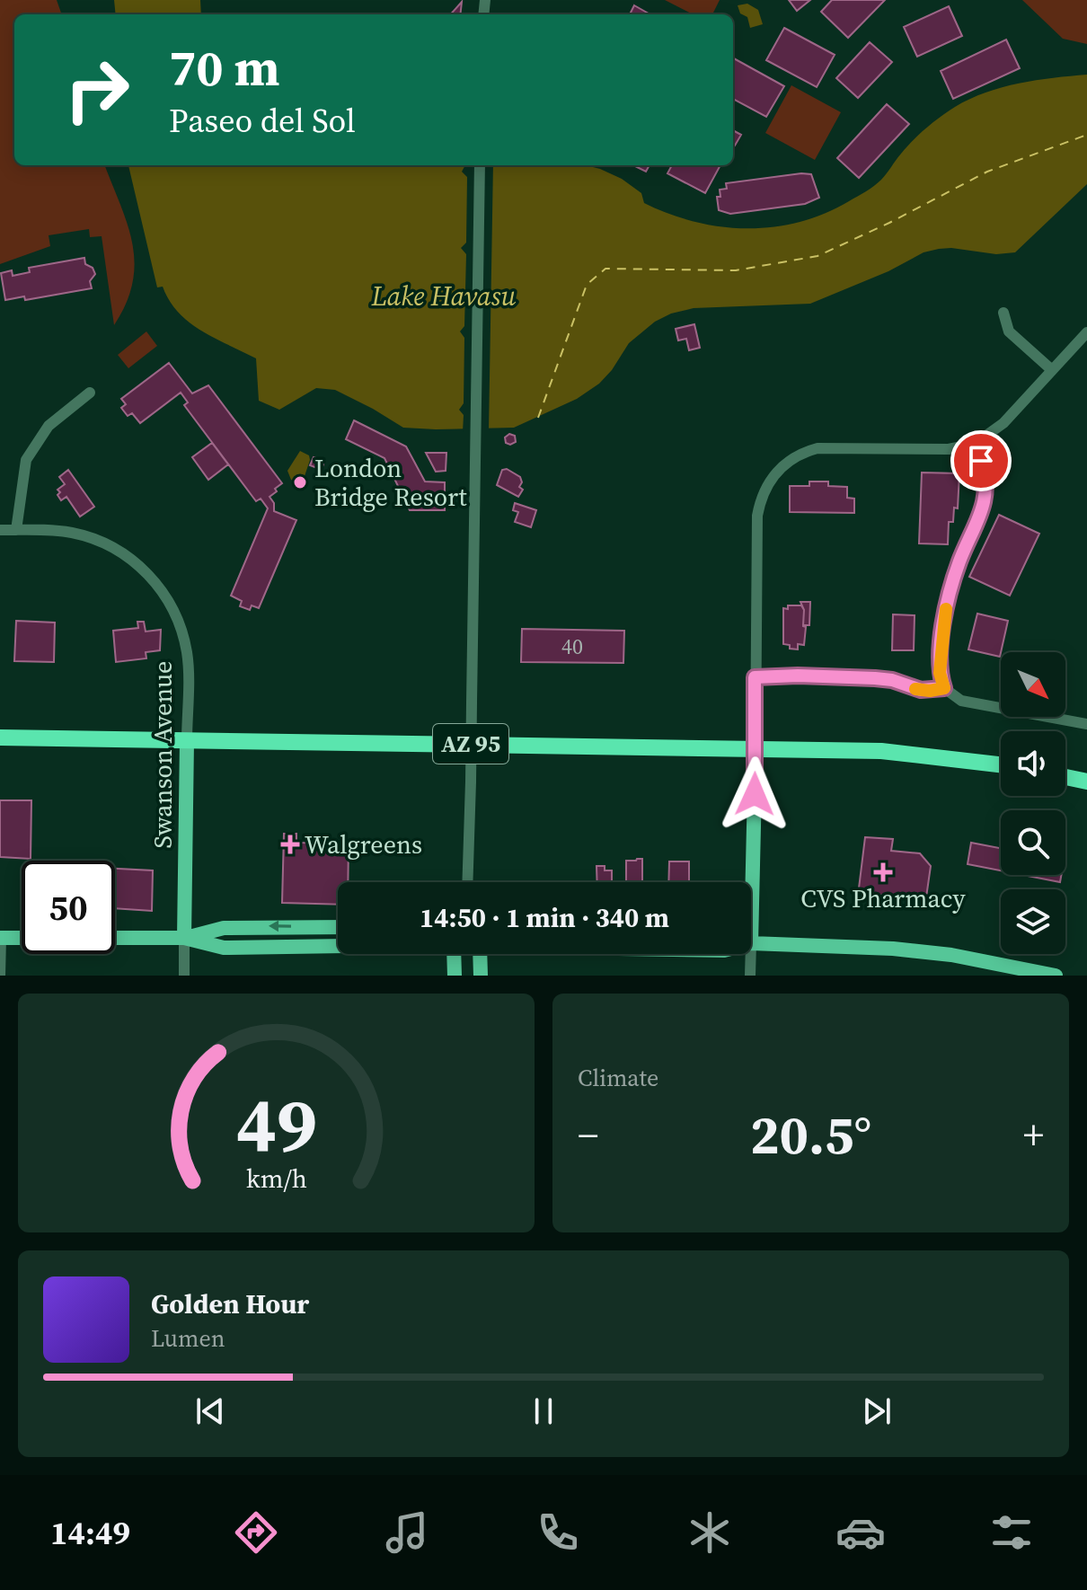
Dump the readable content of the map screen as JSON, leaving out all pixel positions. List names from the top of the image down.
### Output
{
  "streets": {
    "highway": ["AZ 95"],
    "main road": ["Swanson Avenue"]
  },
  "crossings": [
    ["AZ 95", "Swanson Avenue"]
  ],
  "water": ["Lake Havasu"],
  "places": {
    "other": ["London Bridge Resort"],
    "health": ["Walgreens", "CVS Pharmacy"]
  },
  "house_numbers": ["40"],
  "north": "bottom right",
  "page": {
    "turn": ["70 m", "Paseo del Sol"],
    "limit": "50",
    "trip": "14:50 · 1 min · 340 m",
    "tile": "Climate",
    "heat": ["−", "20.5°", "+"],
    "song": ["Golden Hour", "Lumen"],
    "tabs": "14:49",
    "gauge": ["49", "km/h"]
  }
}
